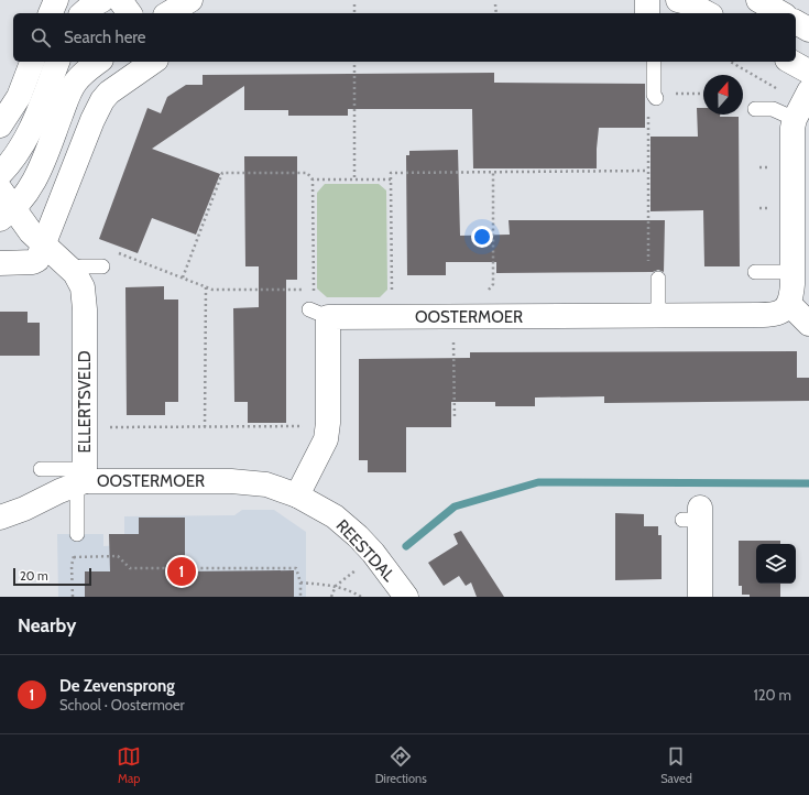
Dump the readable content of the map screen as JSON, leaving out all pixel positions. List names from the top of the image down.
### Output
{
  "streets": {
    "street": ["OOSTERMOER", "ELLERTSVELD", "REESTDAL"]
  },
  "crossings": [
    ["OOSTERMOER", "ELLERTSVELD"],
    ["OOSTERMOER", "REESTDAL"]
  ],
  "scale_bar": "20 m",
  "north": "top",
  "page": {
    "search": "Search here",
    "pins": "1",
    "scale": "20 m",
    "heading": "Nearby",
    "list": [
      {
        "mark": "1",
        "name": "De Zevensprong",
        "note": "School · Oostermoer",
        "value": "120 m"
      }
    ],
    "nav": ["Map", "Directions", "Saved"]
  }
}
